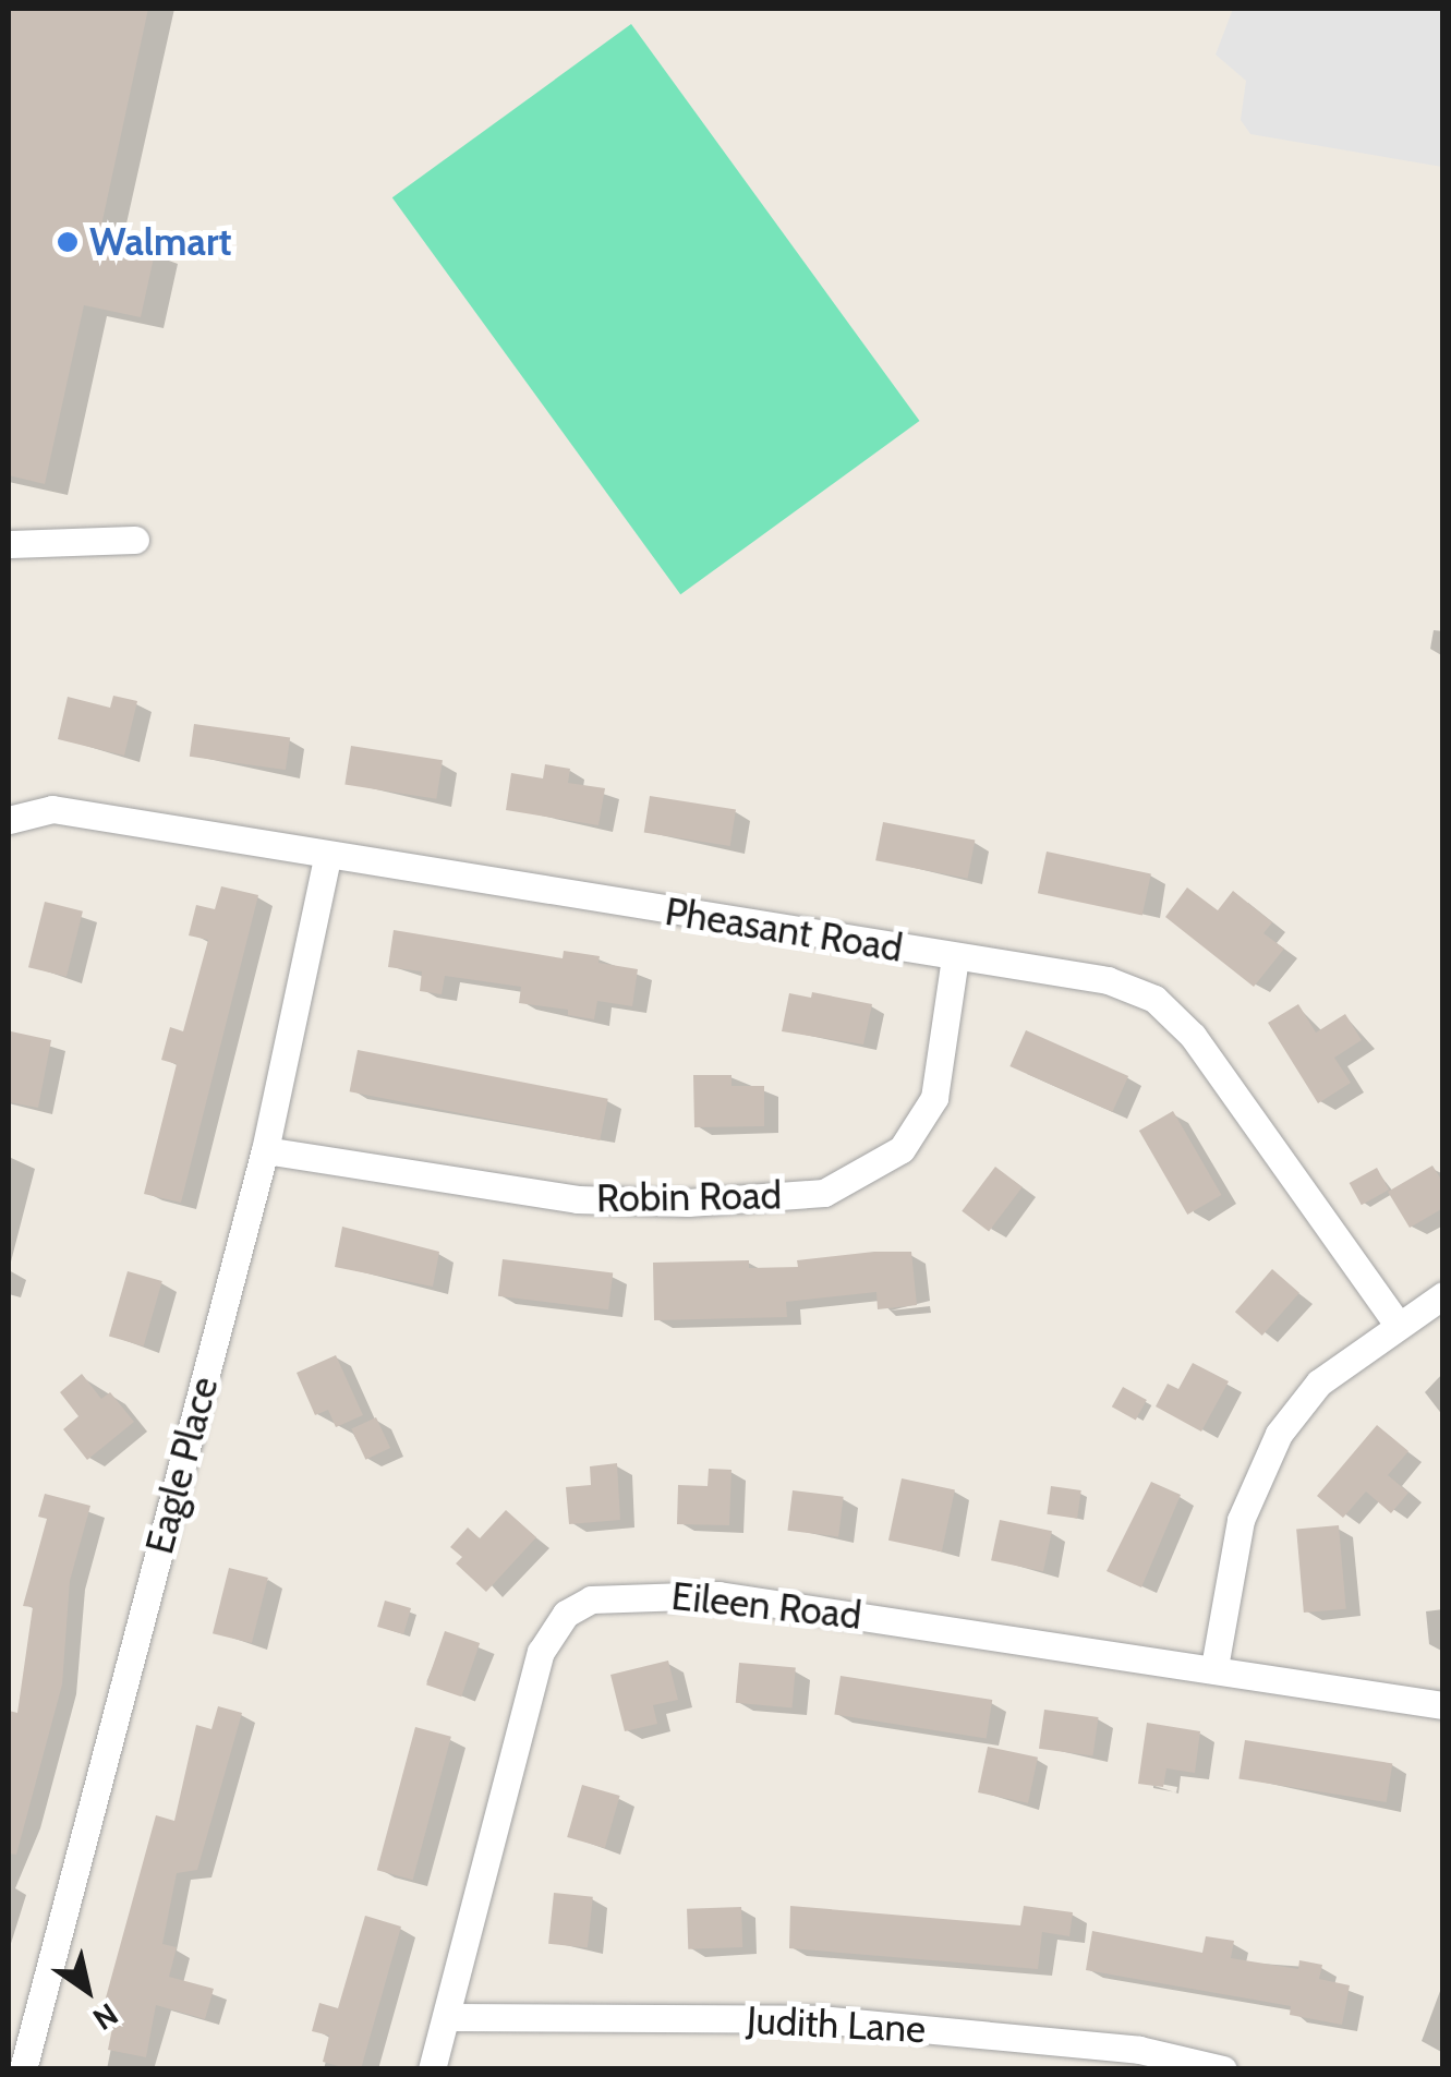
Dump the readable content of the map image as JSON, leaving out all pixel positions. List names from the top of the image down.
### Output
{
  "streets": {
    "street": [
      "Pheasant Road",
      "Robin Road",
      "Eagle Place",
      "Eileen Road",
      "Judith Lane"
    ]
  },
  "crossings": [
    ["Pheasant Road", "Robin Road"],
    ["Pheasant Road", "Eagle Place"],
    ["Robin Road", "Eagle Place"],
    ["Eileen Road", "Judith Lane"]
  ],
  "places": ["Walmart"],
  "north": "bottom right"
}
